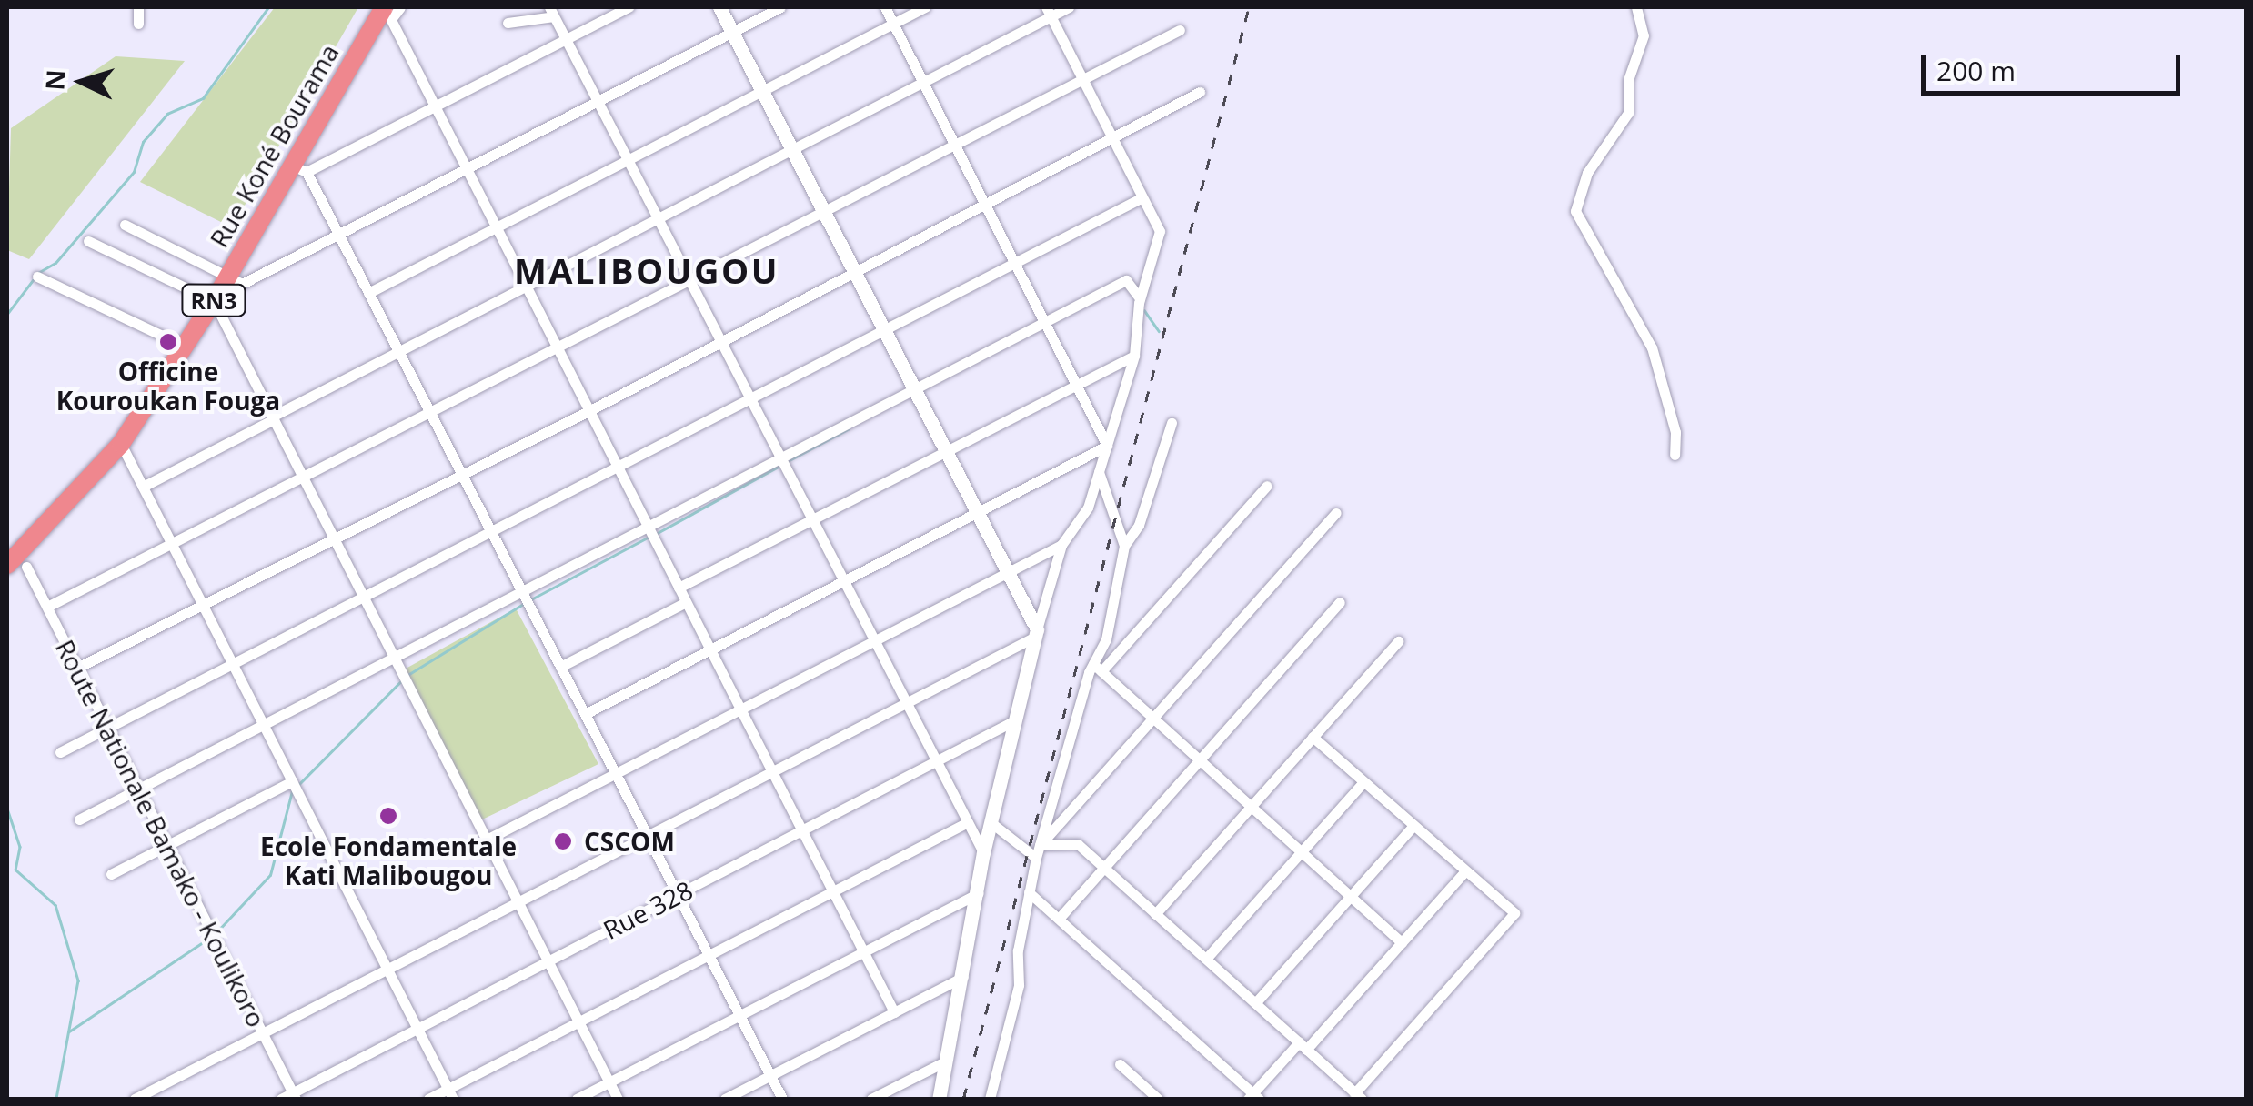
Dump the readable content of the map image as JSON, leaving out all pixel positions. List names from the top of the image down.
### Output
{
  "streets": {
    "highway": ["Rue Koné Bourama", "RN3"],
    "street": ["Route Nationale Bamako - Koulikoro", "Rue 328"]
  },
  "crossings": [
    ["Route Nationale Bamako - Koulikoro", "Rue 328"]
  ],
  "districts": ["MALIBOUGOU"],
  "places": ["Officine Kouroukan Fouga", "Ecole Fondamentale Kati Malibougou", "CSCOM"],
  "scale_bar": "200 m",
  "north": "left"
}
